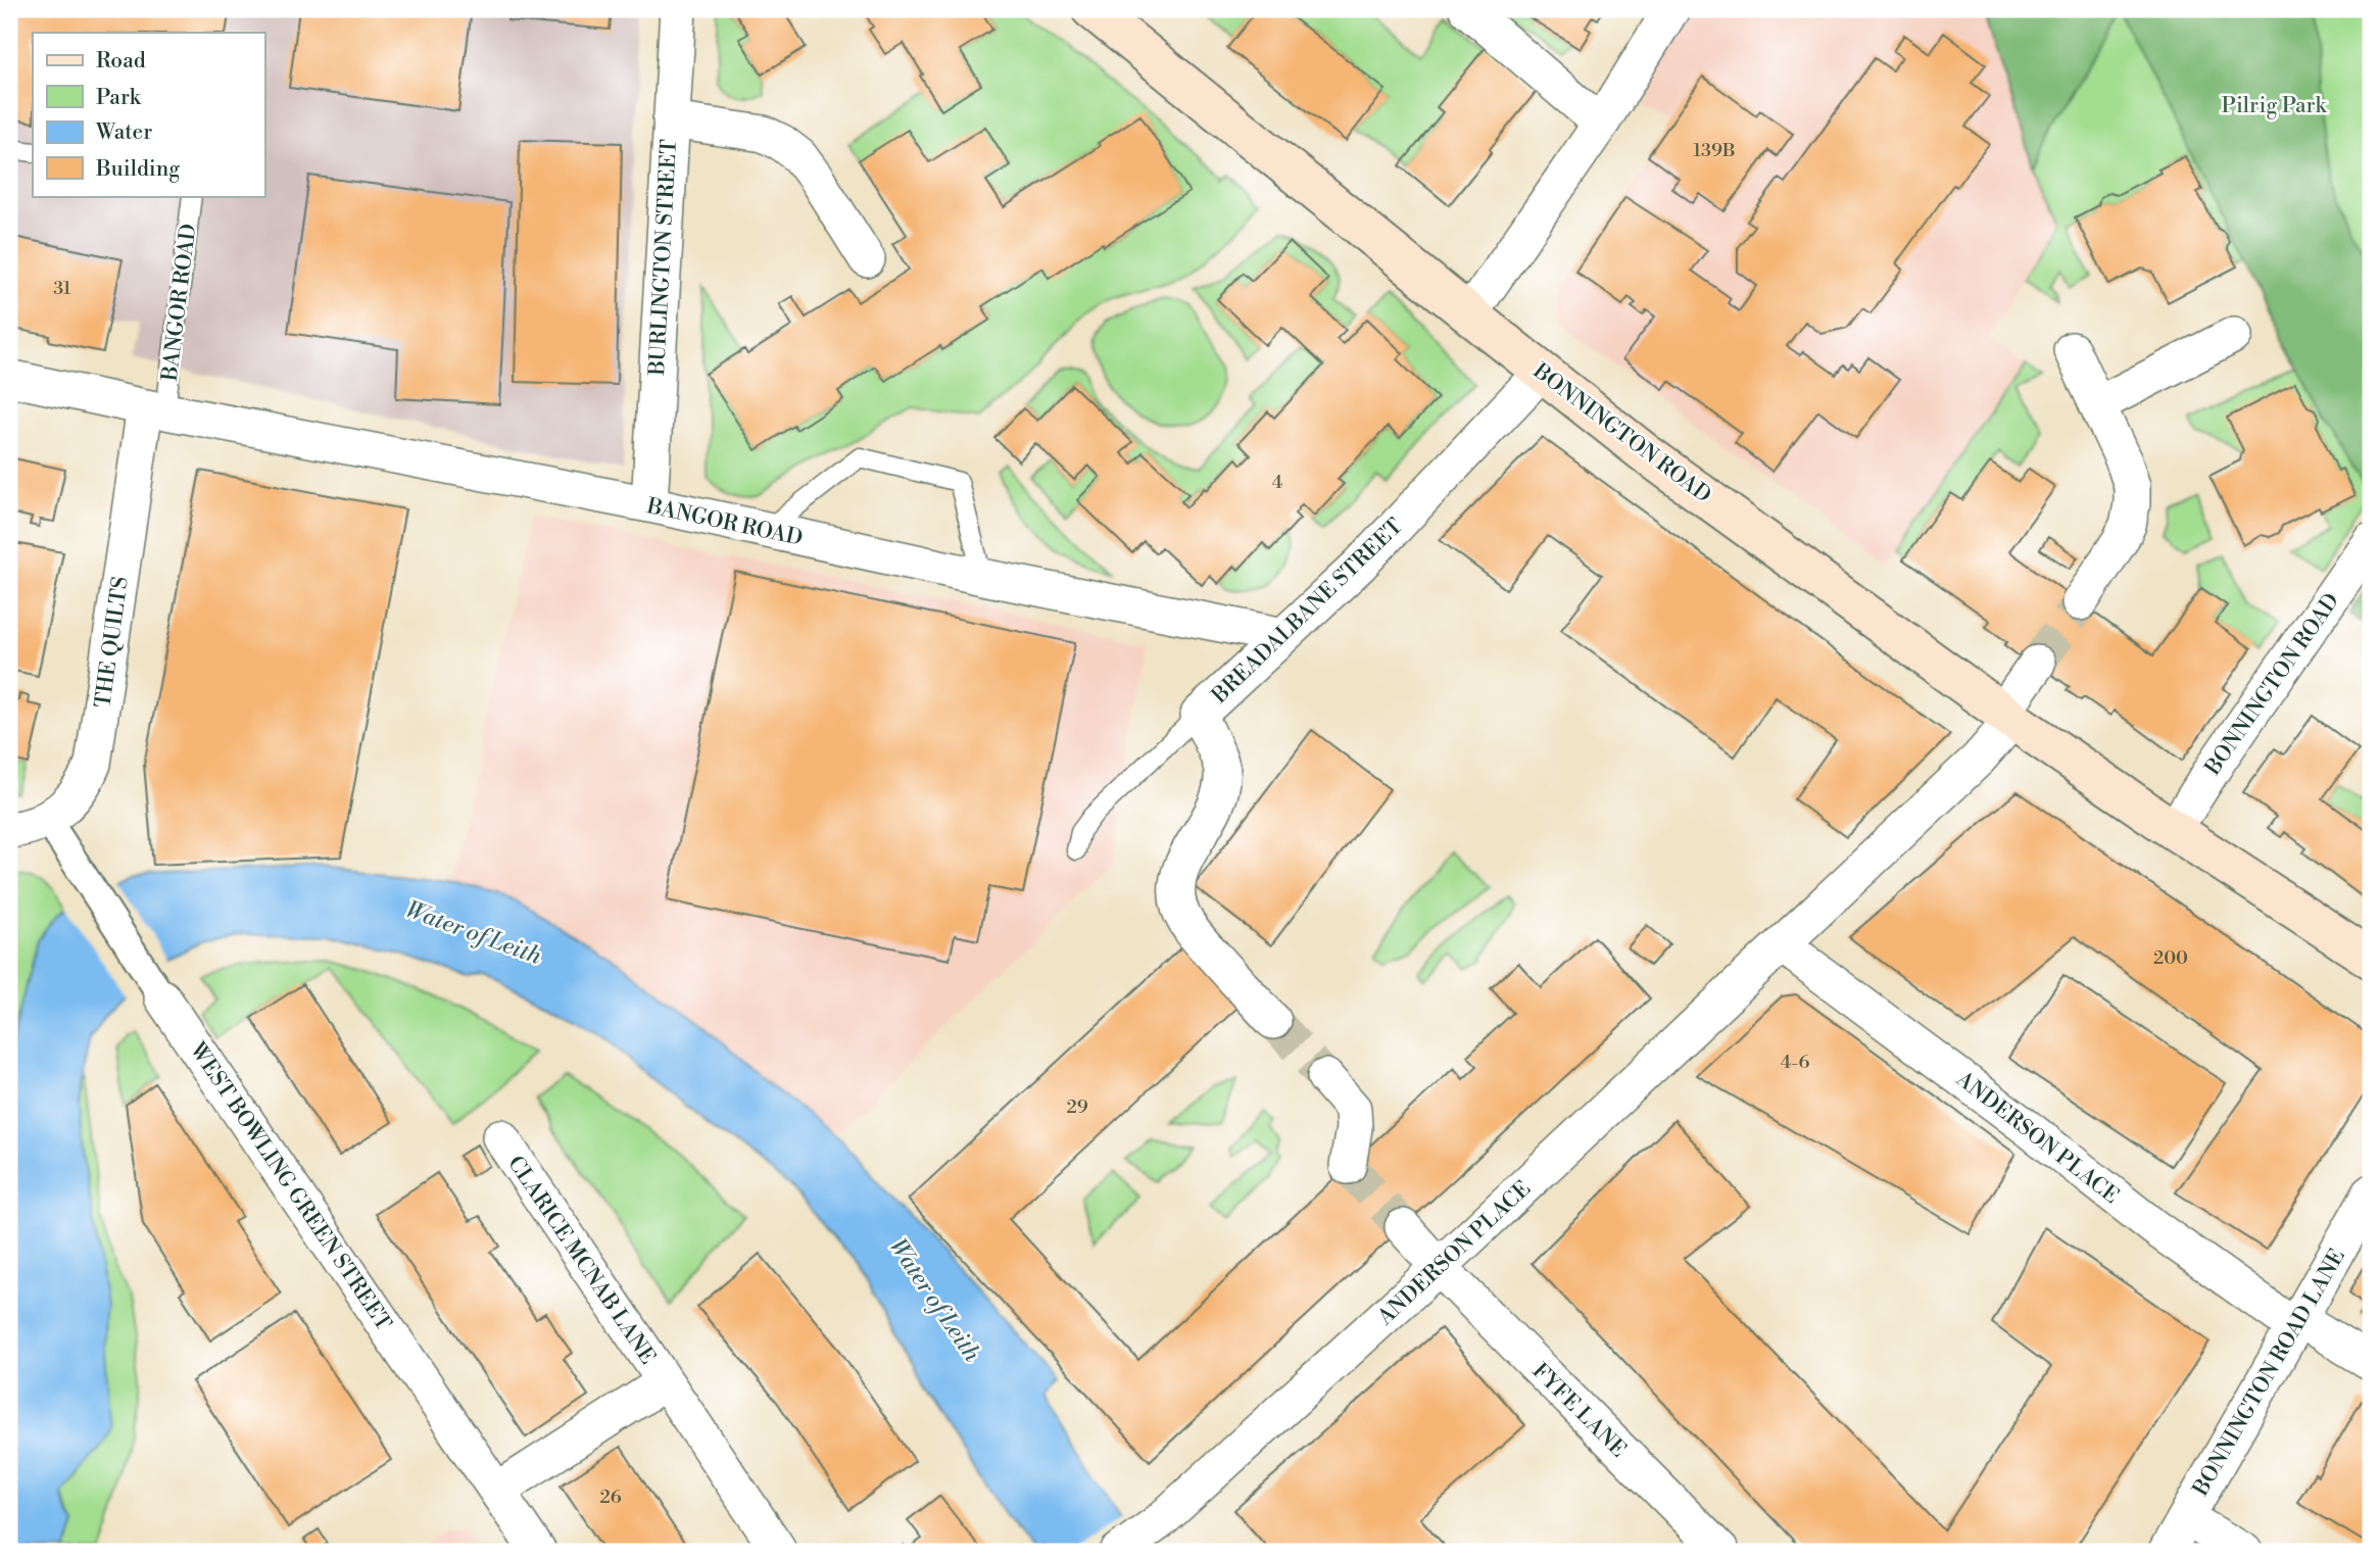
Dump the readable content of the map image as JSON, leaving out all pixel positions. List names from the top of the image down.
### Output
{
  "streets": {
    "main road": ["BONNINGTON ROAD"],
    "street": [
      "BURLINGTON STREET",
      "BANGOR ROAD",
      "BREADALBANE STREET",
      "THE QUILTS",
      "ANDERSON PLACE",
      "WEST BOWLING GREEN STREET",
      "CLARICE MCNAB LANE",
      "BONNINGTON ROAD LANE",
      "FYFE LANE"
    ]
  },
  "crossings": [
    ["BURLINGTON STREET", "BANGOR ROAD"],
    ["BANGOR ROAD", "BREADALBANE STREET"],
    ["BANGOR ROAD", "THE QUILTS"],
    ["BONNINGTON ROAD", "BREADALBANE STREET"],
    ["BONNINGTON ROAD", "ANDERSON PLACE"],
    ["THE QUILTS", "WEST BOWLING GREEN STREET"],
    ["ANDERSON PLACE", "BONNINGTON ROAD LANE"],
    ["ANDERSON PLACE", "FYFE LANE"],
    ["WEST BOWLING GREEN STREET", "CLARICE MCNAB LANE"]
  ],
  "water": ["Water of Leith"],
  "parks": ["Pilrig Park"],
  "house_numbers": [
    "139B",
    "31",
    "4",
    "200",
    "4-6",
    "29",
    "26"
  ],
  "legend": [
    "Road",
    "Park",
    "Water",
    "Building"
  ]
}
